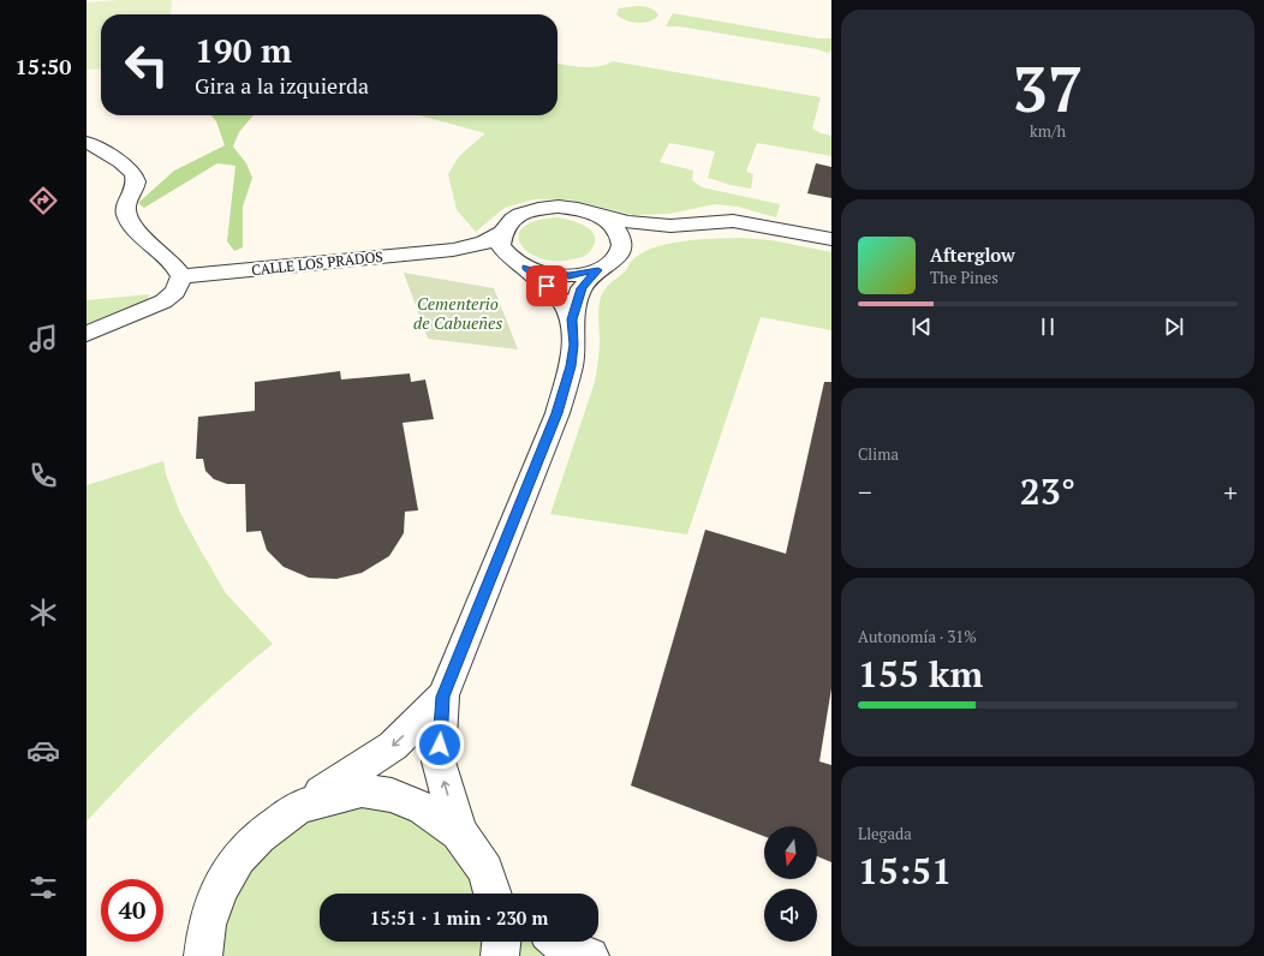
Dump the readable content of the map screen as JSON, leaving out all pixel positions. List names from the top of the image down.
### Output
{
  "streets": {
    "street": ["CALLE LOS PRADOS"]
  },
  "parks": ["Cementerio de Cabueñes"],
  "north": "bottom",
  "page": {
    "tabs": "15:50",
    "tile": [
      ["37", "km/h"],
      "Clima",
      ["Autonomía · 31%", "155 km"],
      ["Llegada", "15:51"]
    ],
    "turn": ["190 m", "Gira a la izquierda"],
    "song": ["Afterglow", "The Pines"],
    "heat": ["−", "23°", "+"],
    "limit": "40",
    "trip": "15:51 · 1 min · 230 m"
  }
}
